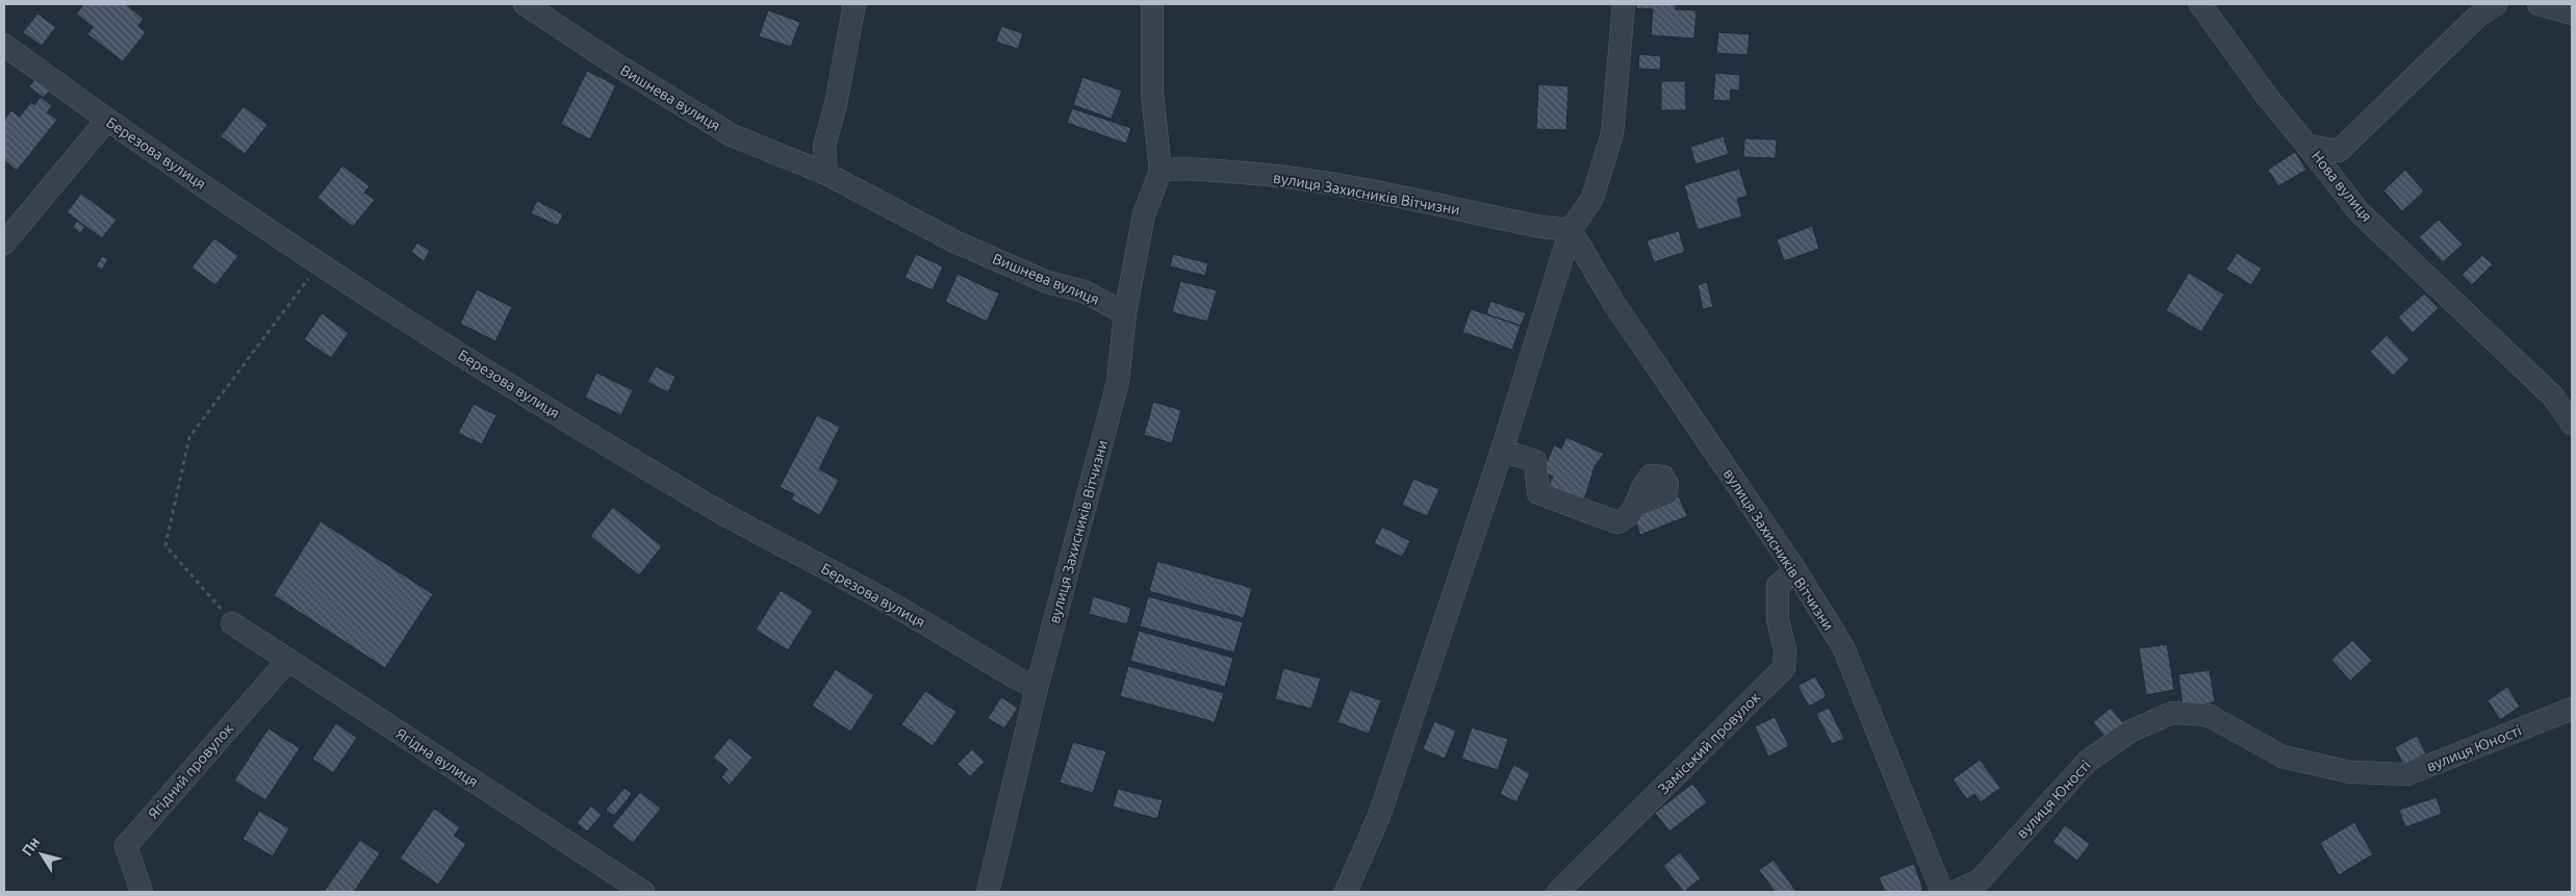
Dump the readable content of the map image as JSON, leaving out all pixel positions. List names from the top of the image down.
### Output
{
  "streets": {
    "street": [
      "Вишнева вулиця",
      "Березова вулиця",
      "Нова вулиця",
      "вулиця Захисників Вітчизни",
      "Заміський провулок",
      "вулиця Юності",
      "Ягідна вулиця",
      "Ягідний провулок"
    ]
  },
  "crossings": [
    ["Вишнева вулиця", "вулиця Захисників Вітчизни"],
    ["Березова вулиця", "вулиця Захисників Вітчизни"],
    ["вулиця Захисників Вітчизни", "Заміський провулок"],
    ["Ягідна вулиця", "Ягідний провулок"]
  ],
  "north": "top left"
}
